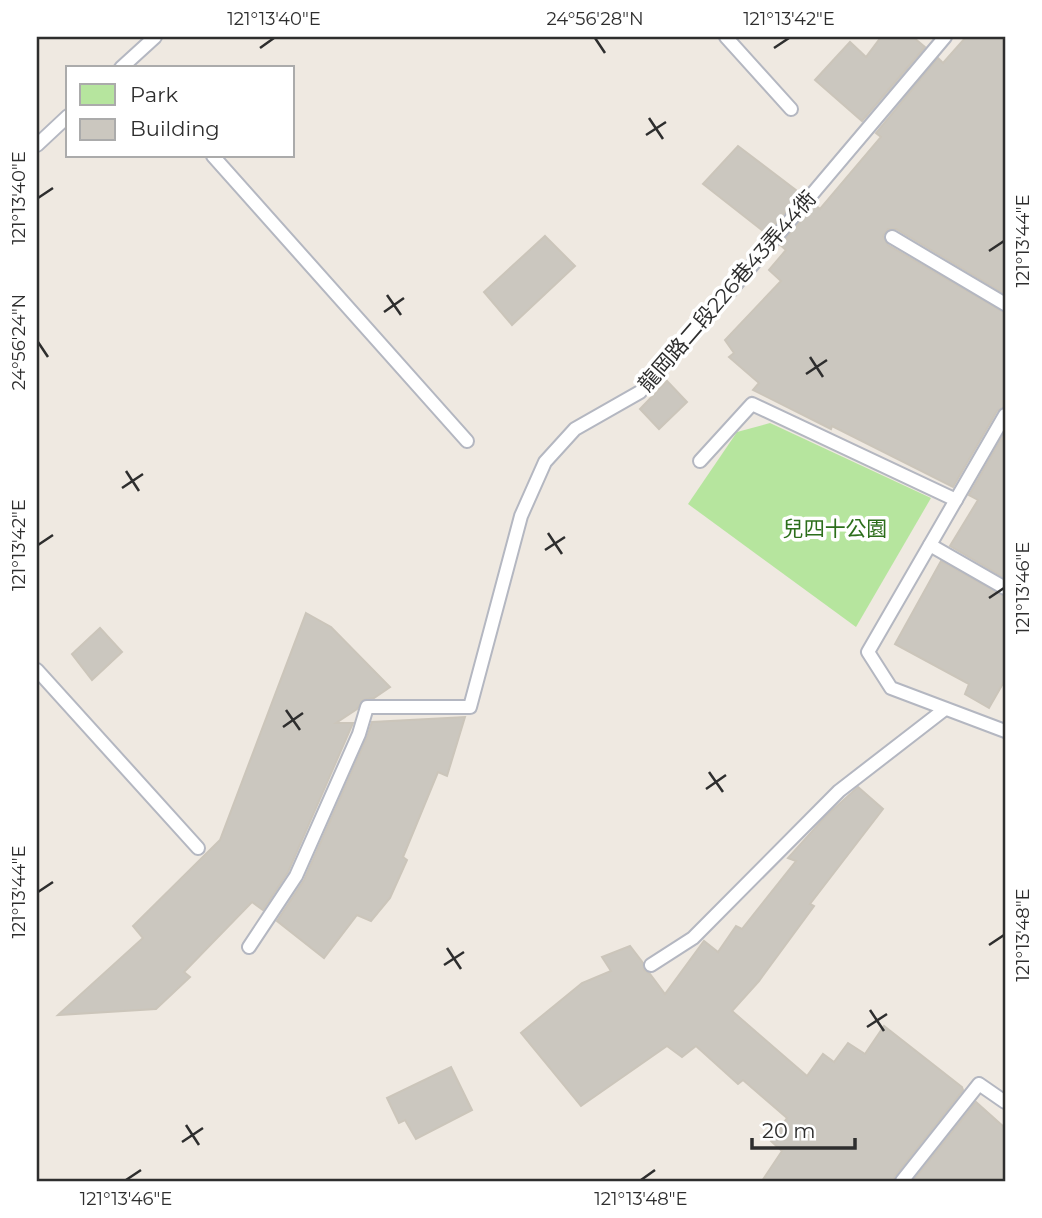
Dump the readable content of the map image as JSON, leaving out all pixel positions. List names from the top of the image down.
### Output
{
  "streets": {
    "lane": ["龍岡路二段226巷43弄44衖"]
  },
  "parks": ["兒四十公園"],
  "legend": ["Park", "Building"],
  "scale_bar": "20 m",
  "coordinates": [
    "121°13'40\"E",
    "24°56'28\"N",
    "121°13'42\"E",
    "121°13'44\"E",
    "24°56'24\"N",
    "121°13'46\"E",
    "121°13'48\"E"
  ]
}
